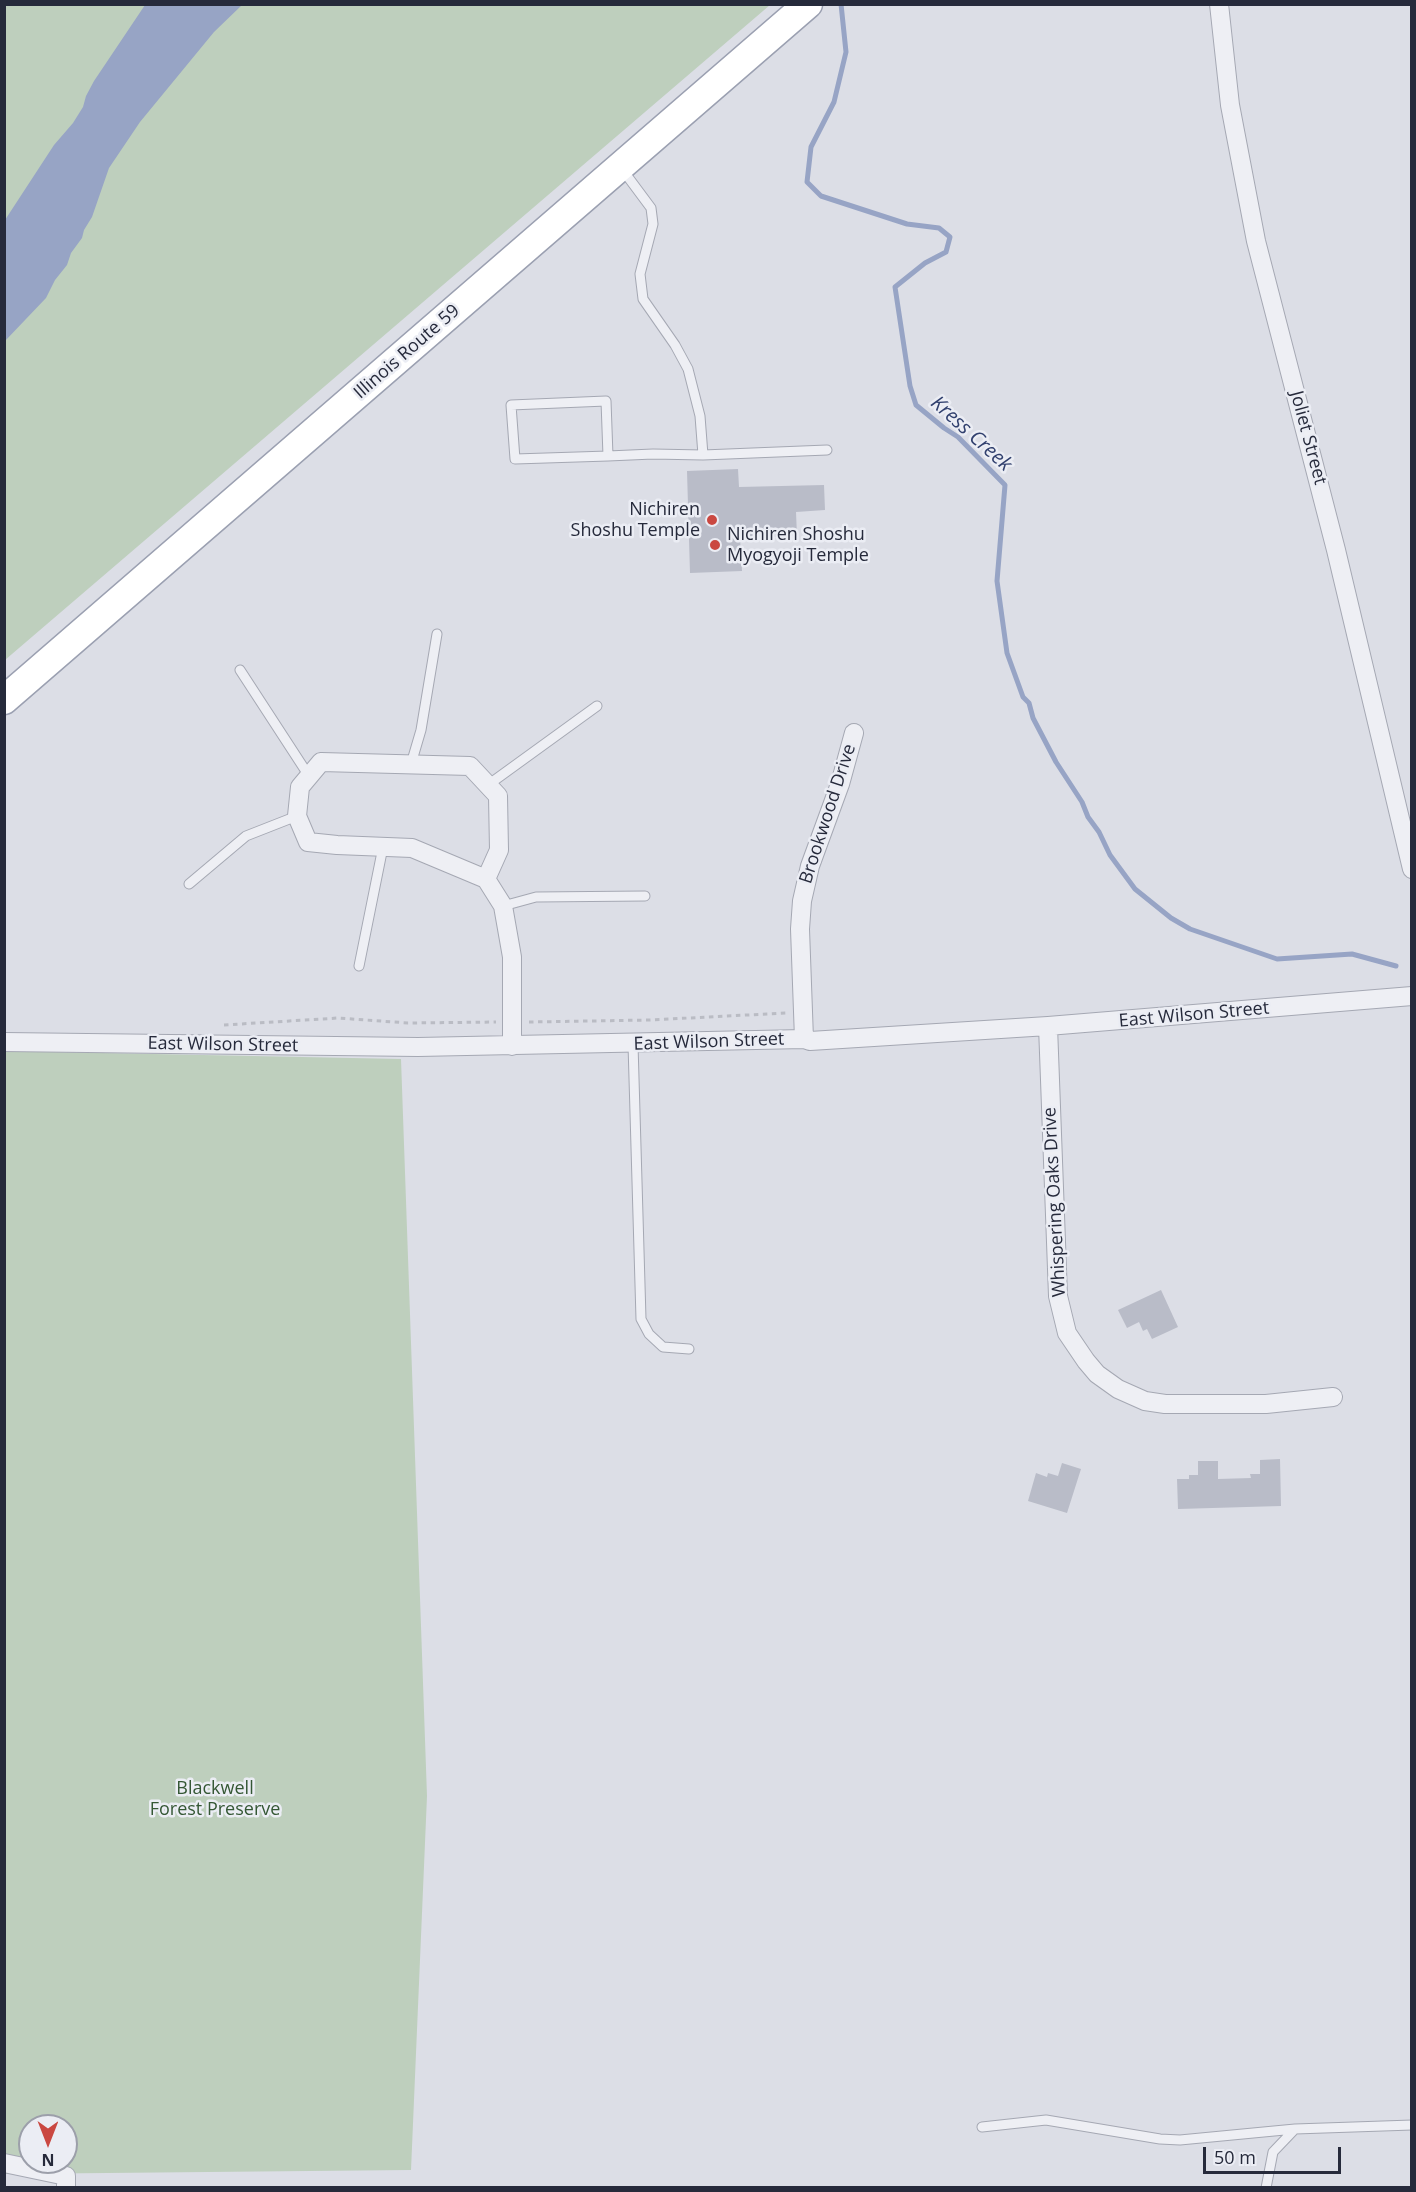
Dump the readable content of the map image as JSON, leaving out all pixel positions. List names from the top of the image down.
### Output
{
  "streets": {
    "main road": ["Illinois Route 59"],
    "street": [
      "Joliet Street",
      "Brookwood Drive",
      "East Wilson Street",
      "Whispering Oaks Drive"
    ]
  },
  "crossings": [
    ["Brookwood Drive", "East Wilson Street"],
    ["East Wilson Street", "Whispering Oaks Drive"]
  ],
  "water": ["Kress Creek"],
  "parks": ["Blackwell Forest Preserve"],
  "places": ["Nichiren Shoshu Temple", "Nichiren Shoshu Myogyoji Temple"],
  "scale_bar": "50 m",
  "north": "bottom"
}
